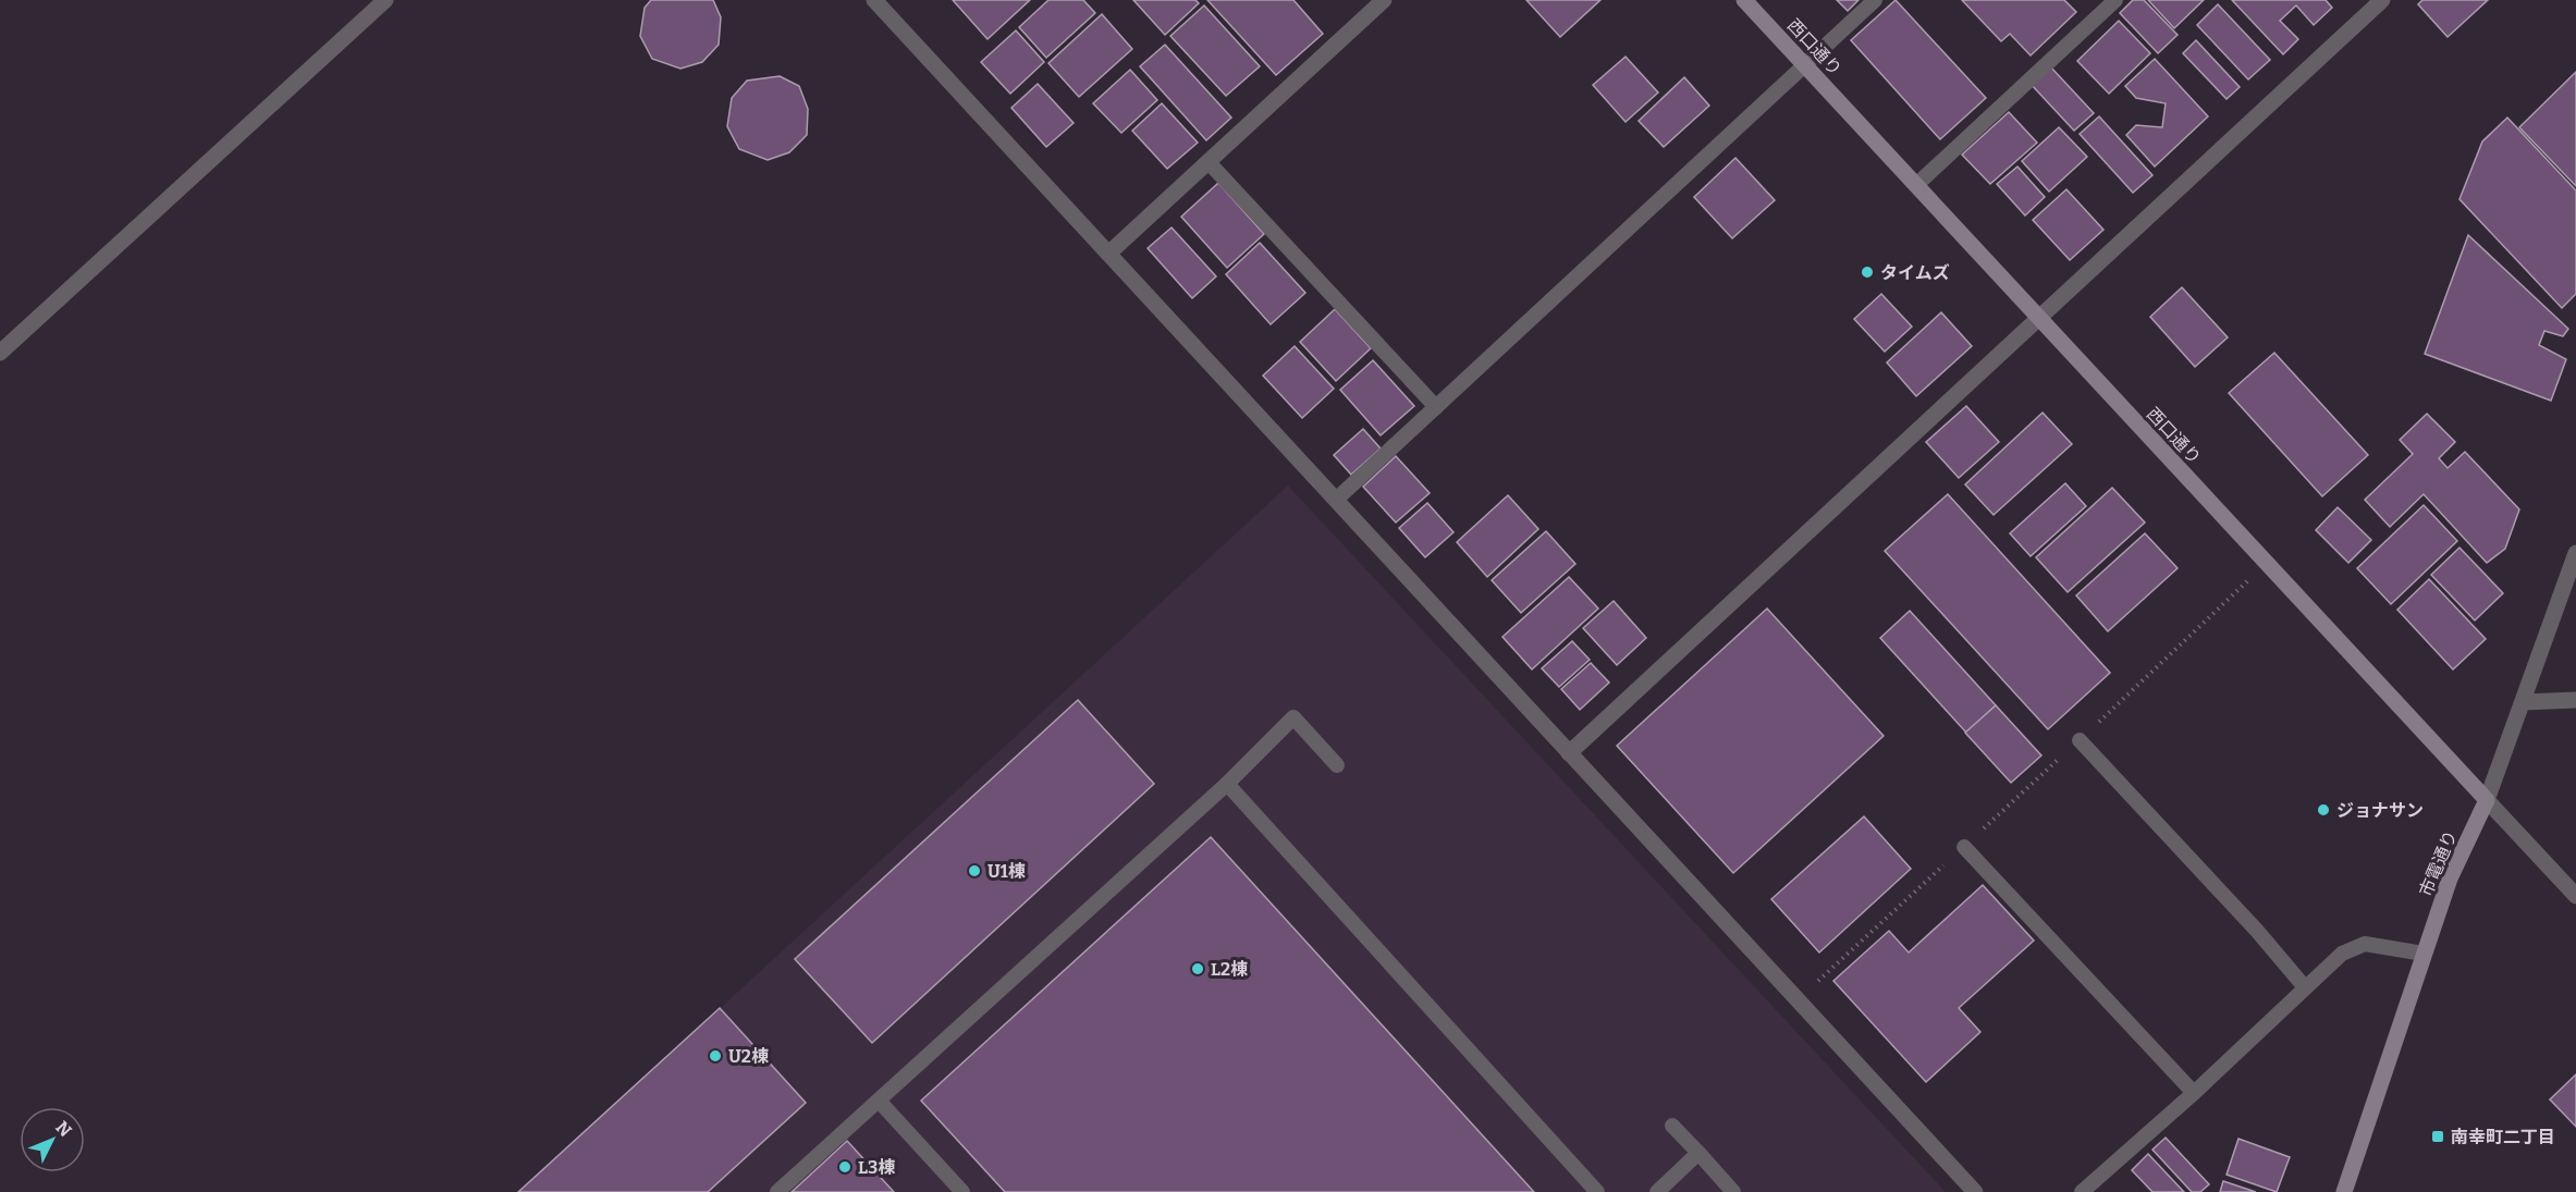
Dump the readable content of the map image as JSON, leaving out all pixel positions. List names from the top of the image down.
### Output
{
  "streets": {
    "main road": ["西口通り", "市電通り"]
  },
  "crossings": [
    ["西口通り", "市電通り"]
  ],
  "places": {
    "other": [
      "タイムズ",
      "ジョナサン",
      "U1棟",
      "L2棟",
      "U2棟",
      "L3棟"
    ],
    "transit": ["南幸町二丁目"]
  },
  "north": "top right"
}
